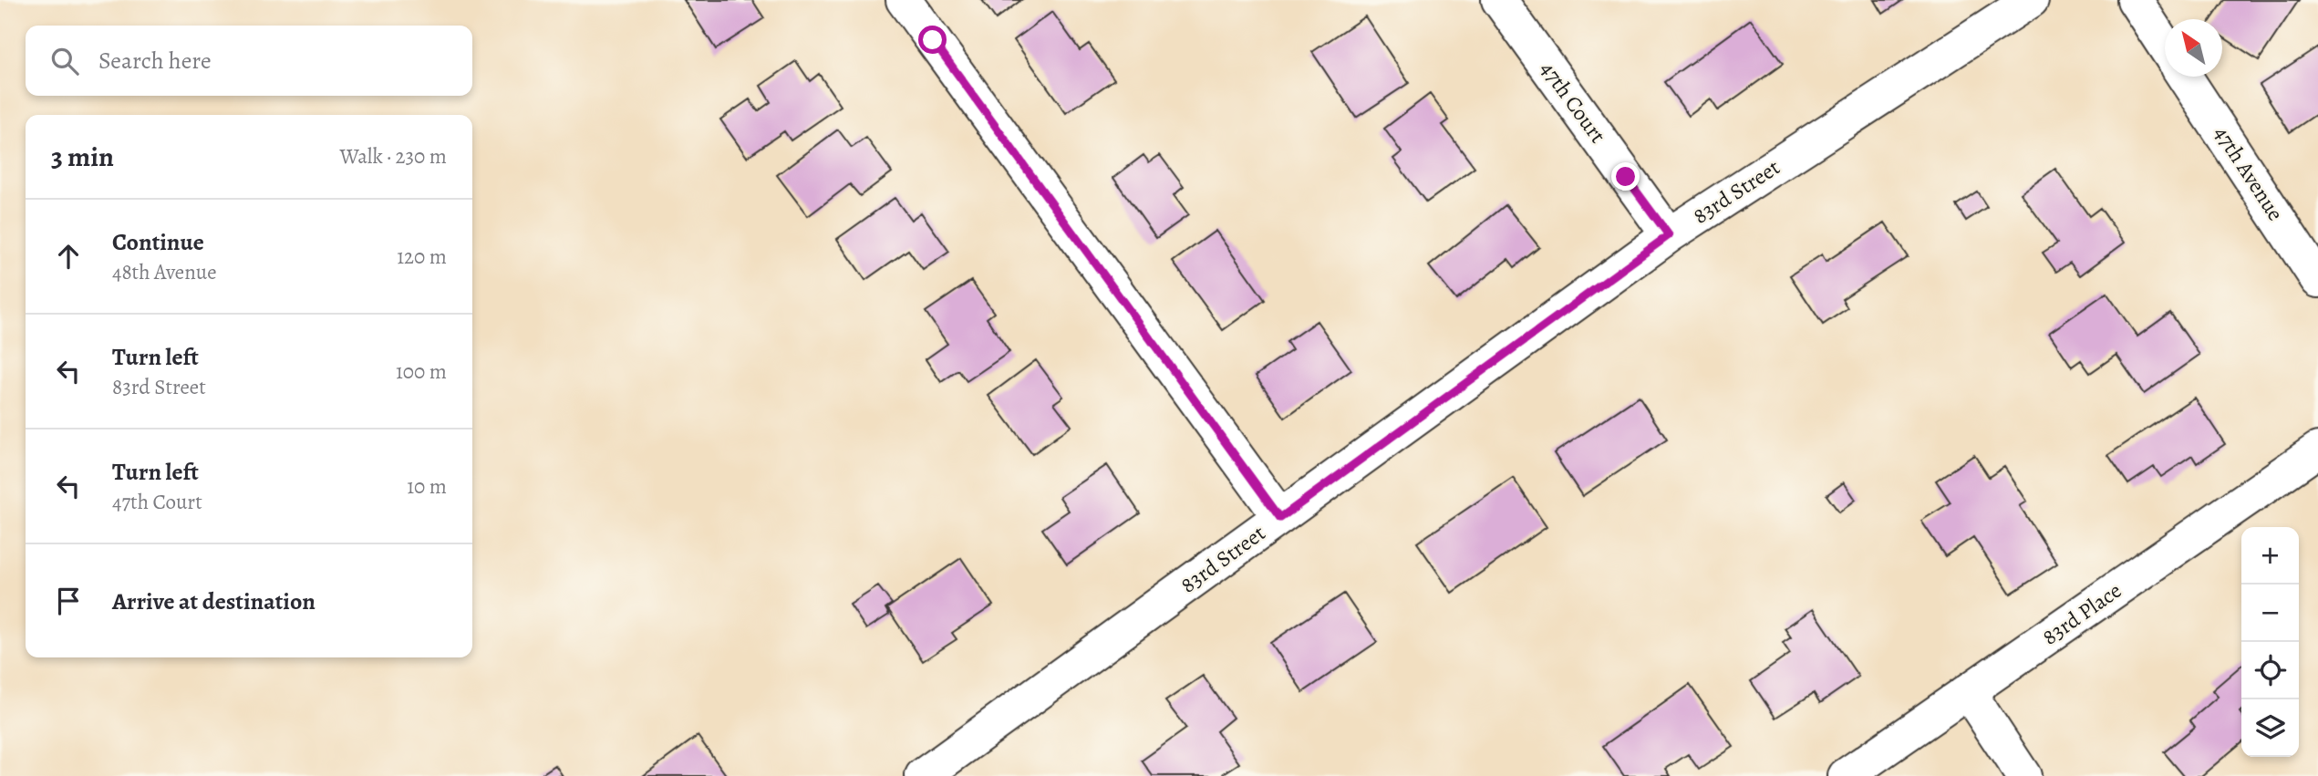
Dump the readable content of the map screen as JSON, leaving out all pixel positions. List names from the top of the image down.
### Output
{
  "streets": {
    "street": [
      "47th Court",
      "47th Avenue",
      "83rd Street",
      "83rd Place"
    ]
  },
  "crossings": [
    ["47th Court", "83rd Street"]
  ],
  "north": "top left",
  "page": {
    "search": "Search here",
    "heading": ["3 min", "Walk · 230 m"],
    "list": [
      ["Continue", "48th Avenue", "120 m"],
      ["Turn left", "83rd Street", "100 m"],
      ["Turn left", "47th Court", "10 m"],
      "Arrive at destination"
    ],
    "map_buttons": ["+", "−"]
  }
}
